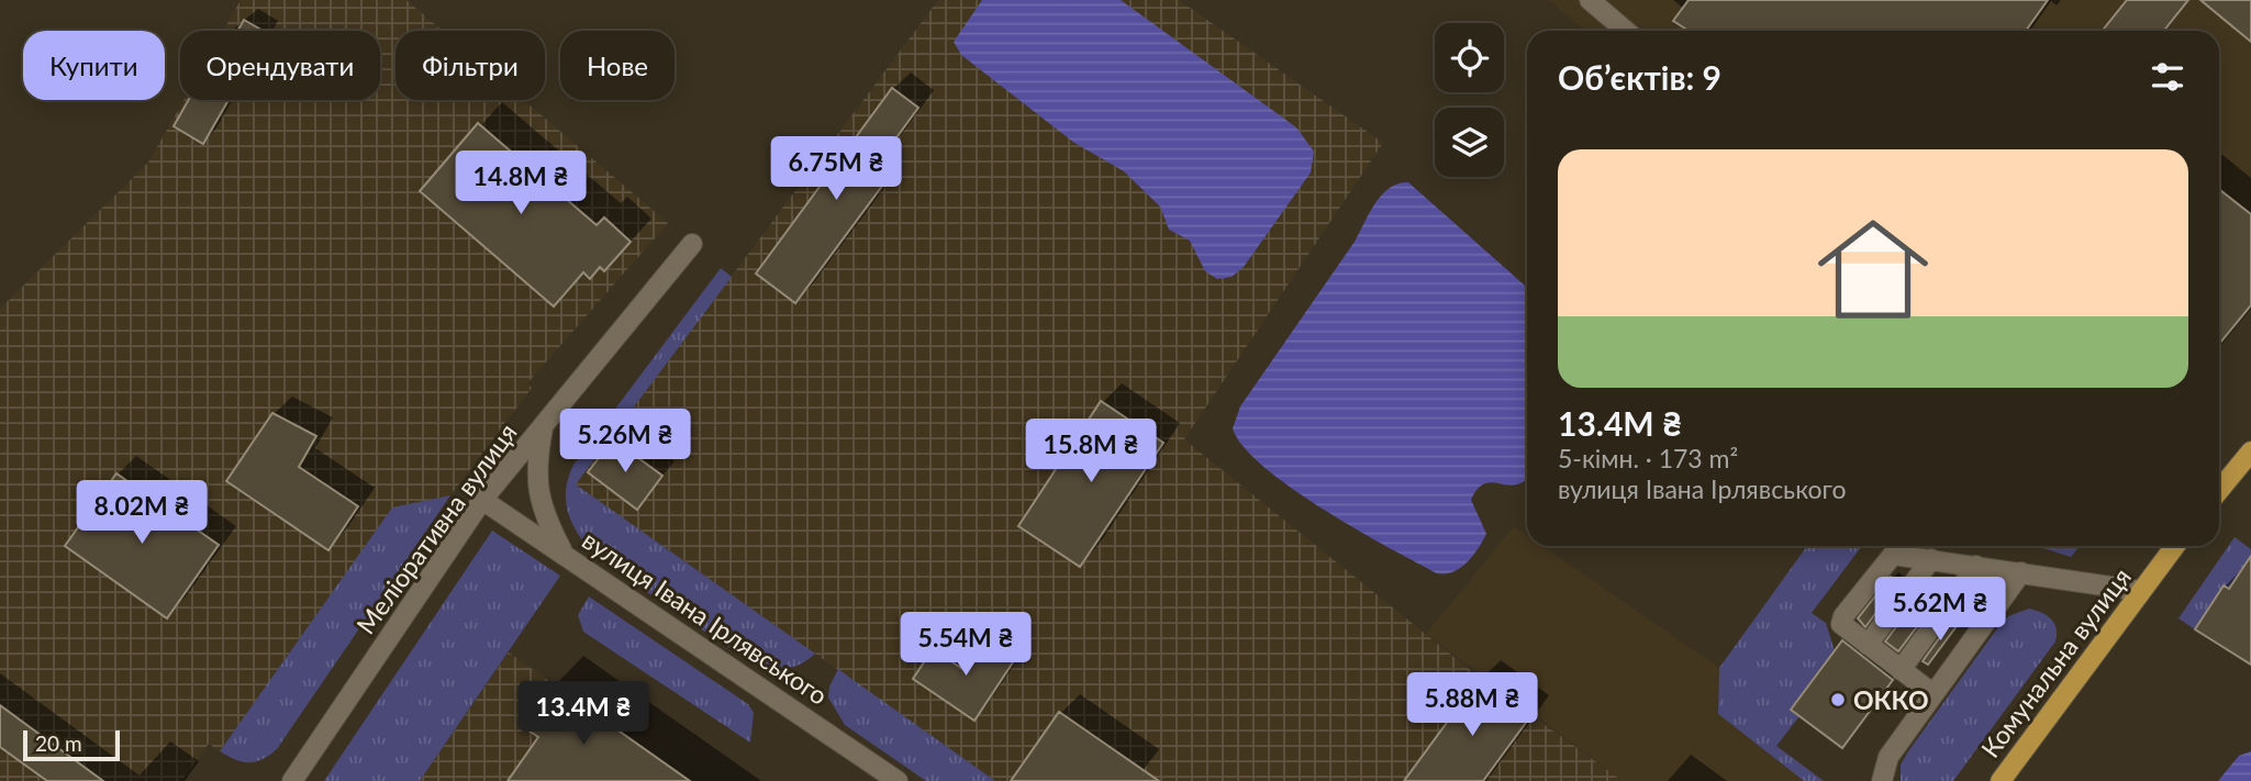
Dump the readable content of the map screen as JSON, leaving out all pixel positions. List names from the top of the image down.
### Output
{
  "streets": {
    "main road": ["Комунальна вулиця"],
    "street": ["Меліоративна вулиця", "вулиця Івана Ірлявського"]
  },
  "crossings": [
    ["Меліоративна вулиця", "вулиця Івана Ірлявського"]
  ],
  "places": ["ОККО"],
  "scale_bar": "20 m",
  "page": {
    "chip": [
      "Купити",
      "Орендувати",
      "Фільтри",
      "Нове"
    ],
    "heading": "Об’єктів: 9",
    "list": [
      {
        "name": "13.4M ₴",
        "note": "5-кімн. · 173 m² · вулиця Івана Ірлявського"
      }
    ],
    "price": [
      "6.75M ₴",
      "14.8M ₴",
      "5.26M ₴",
      "15.8M ₴",
      "8.02M ₴",
      "5.62M ₴",
      "5.54M ₴",
      "5.88M ₴",
      "13.4M ₴"
    ],
    "scale": "20 m"
  }
}
